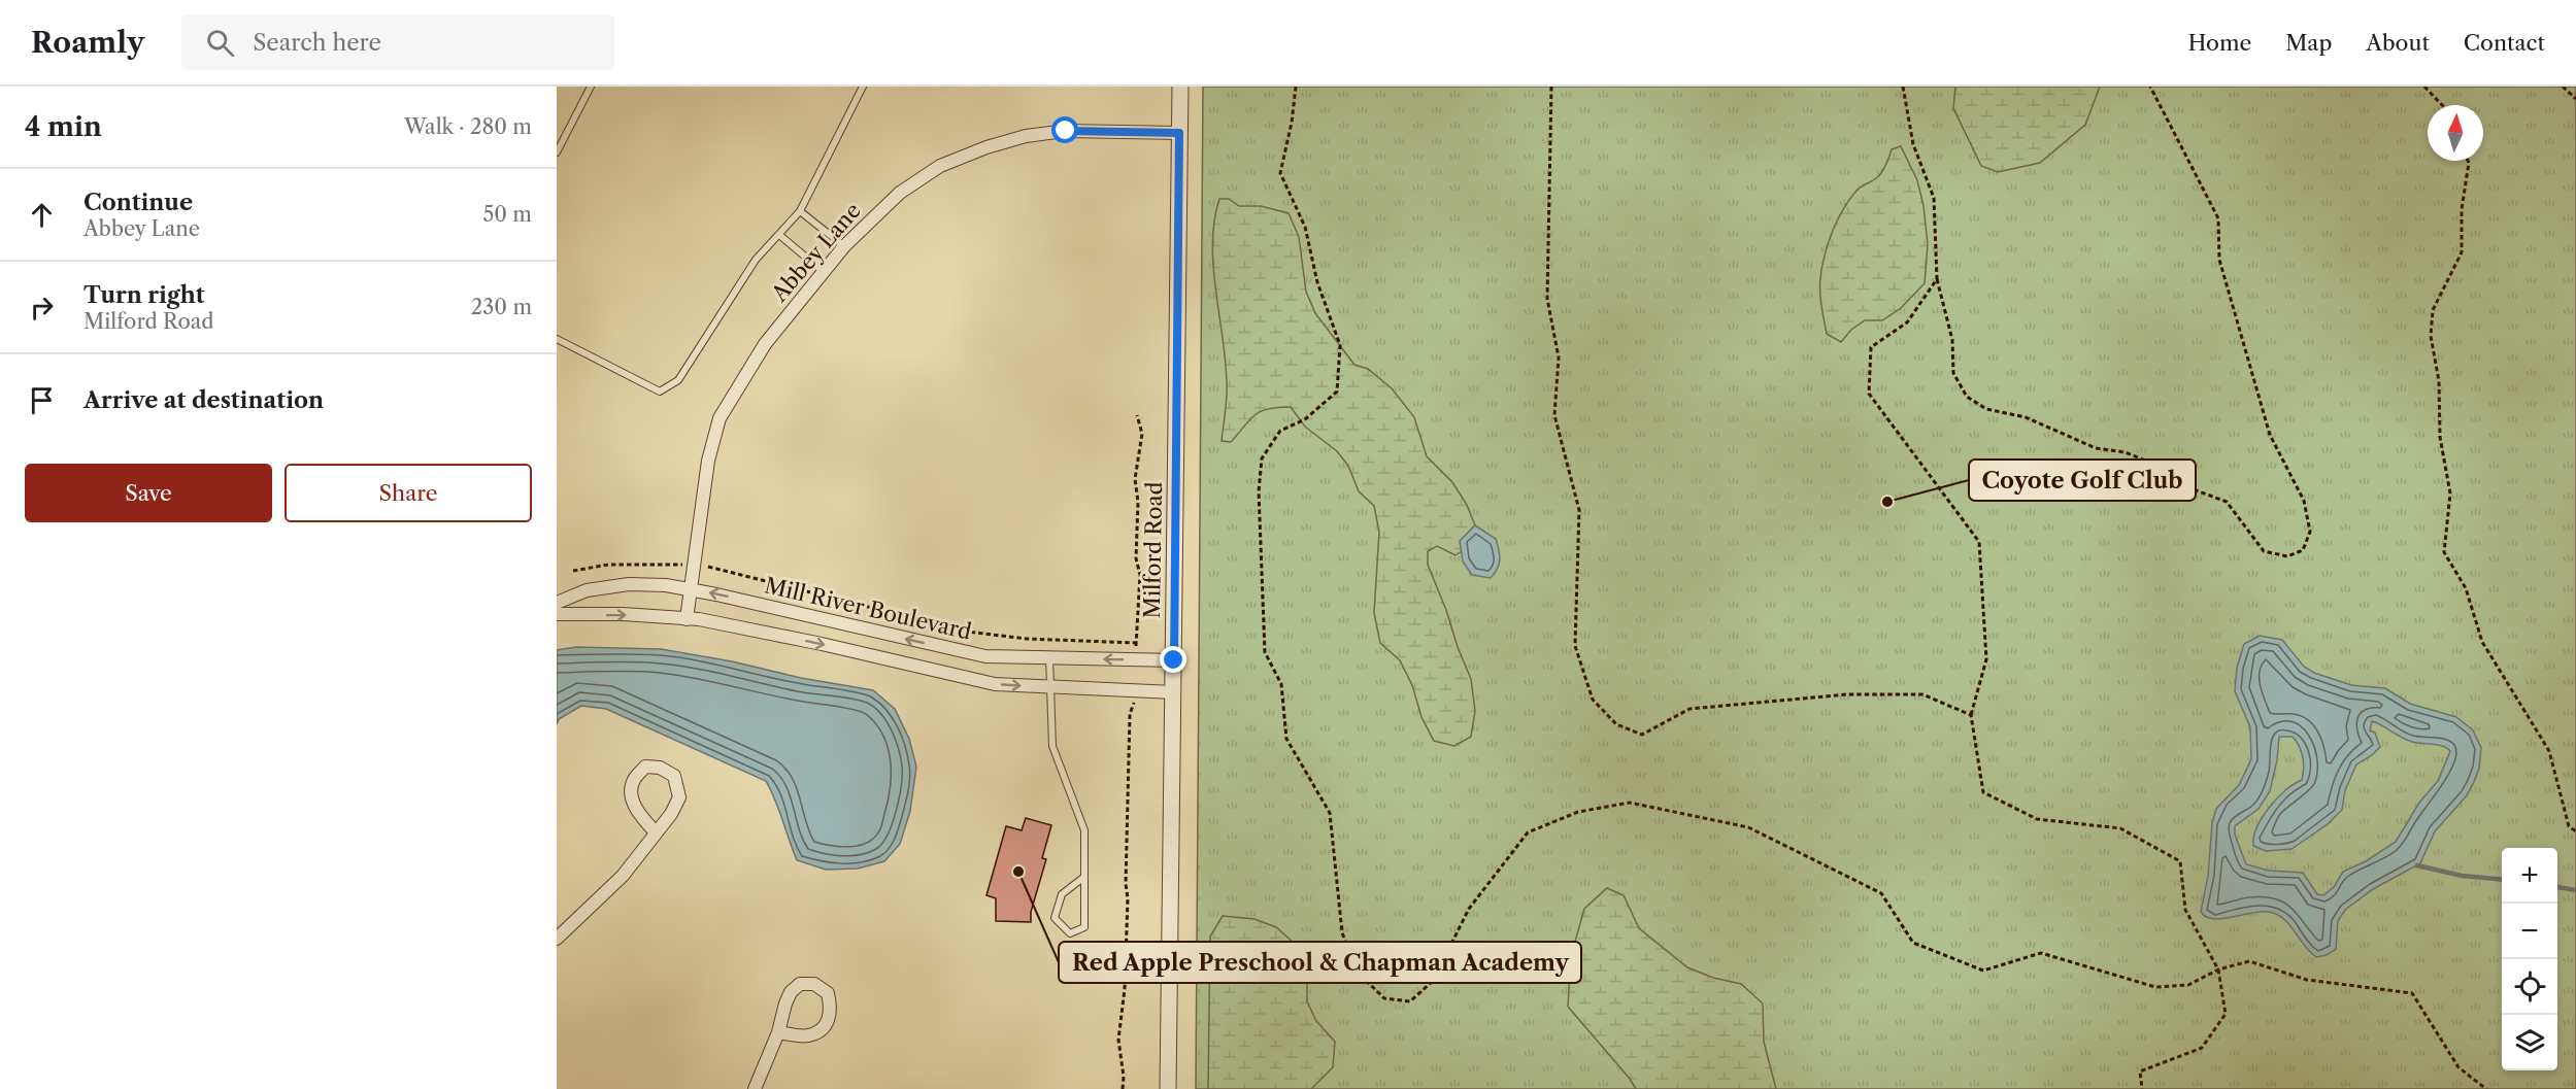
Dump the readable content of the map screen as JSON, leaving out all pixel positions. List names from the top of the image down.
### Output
{
  "streets": {
    "street": ["Abbey Lane", "Milford Road", "Mill River Boulevard"]
  },
  "crossings": [
    ["Abbey Lane", "Milford Road"],
    ["Abbey Lane", "Mill River Boulevard"],
    ["Milford Road", "Mill River Boulevard"]
  ],
  "places": ["Coyote Golf Club", "Red Apple Preschool & Chapman Academy"],
  "north": "top",
  "page": {
    "header": "Roamly",
    "search": "Search here",
    "nav": [
      "Home",
      "Map",
      "About",
      "Contact"
    ],
    "heading": ["4 min", "Walk · 280 m"],
    "list": [
      ["Continue", "Abbey Lane", "50 m"],
      ["Turn right", "Milford Road", "230 m"],
      "Arrive at destination"
    ],
    "buttons": ["Save", "Share"],
    "map_buttons": ["+", "−"]
  }
}
